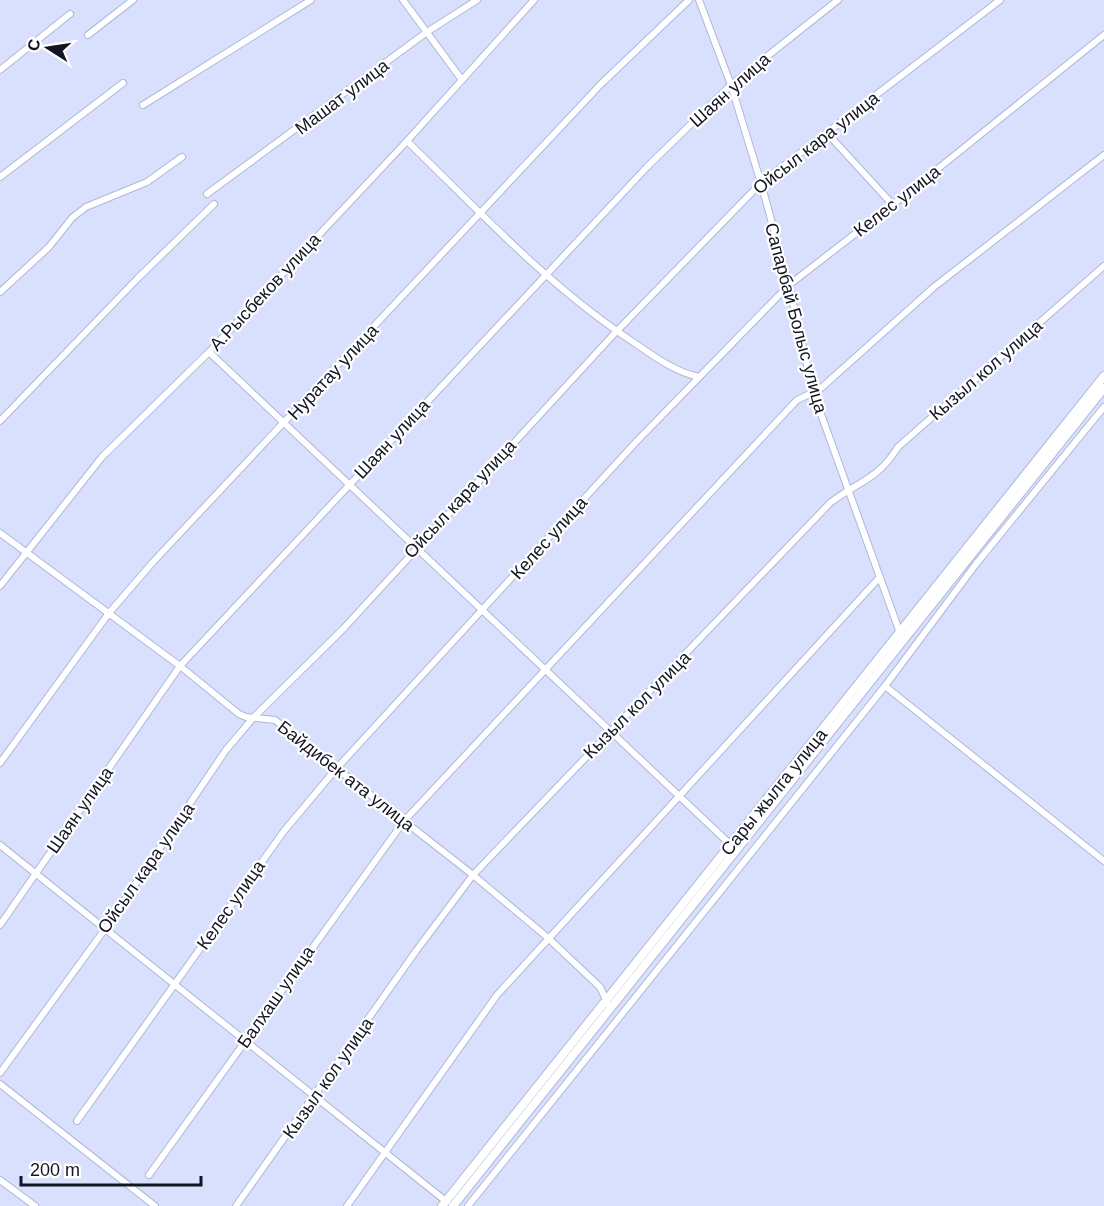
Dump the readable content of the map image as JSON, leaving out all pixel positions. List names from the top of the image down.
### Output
{
  "streets": {
    "main road": ["Сары жылга улица"],
    "street": [
      "Шаян улица",
      "Машат улица",
      "Ойсыл кара улица",
      "Келес улица",
      "А.Рысбеков улица",
      "Сапарбай Болыс улица",
      "Кызыл кол улица",
      "Нуратау улица",
      "Байдибек ата улица",
      "Балхаш улица"
    ]
  },
  "crossings": [
    ["Шаян улица", "Сапарбай Болыс улица"],
    ["Шаян улица", "Байдибек ата улица"],
    ["Ойсыл кара улица", "Сапарбай Болыс улица"],
    ["Ойсыл кара улица", "Байдибек ата улица"],
    ["Келес улица", "Сапарбай Болыс улица"],
    ["Келес улица", "Байдибек ата улица"],
    ["А.Рысбеков улица", "Байдибек ата улица"],
    ["Сапарбай Болыс улица", "Кызыл кол улица"],
    ["Сапарбай Болыс улица", "Сары жылга улица"],
    ["Сапарбай Болыс улица", "Балхаш улица"],
    ["Кызыл кол улица", "Байдибек ата улица"],
    ["Нуратау улица", "Байдибек ата улица"],
    ["Байдибек ата улица", "Сары жылга улица"],
    ["Байдибек ата улица", "Балхаш улица"]
  ],
  "scale_bar": "200 m",
  "north": "left"
}
